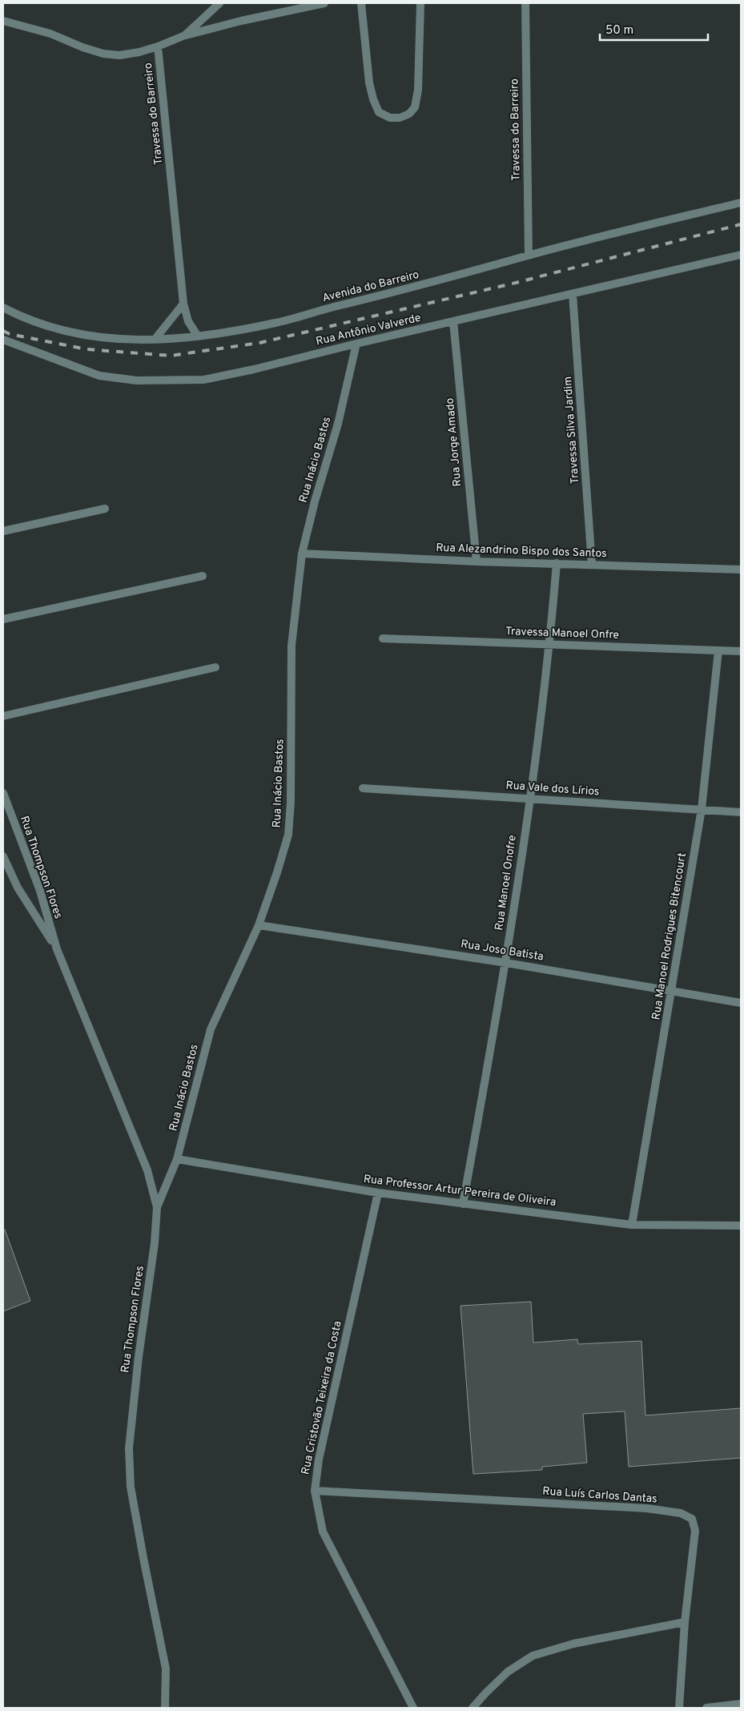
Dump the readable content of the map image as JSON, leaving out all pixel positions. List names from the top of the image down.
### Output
{
  "streets": {
    "street": [
      "Travessa do Barreiro",
      "Avenida do Barreiro",
      "Rua Antônio Valverde",
      "Travessa Silva Jardim",
      "Rua Jorge Amado",
      "Rua Inácio Bastos",
      "Rua Alezandrino Bispo dos Santos",
      "Travessa Manoel Onfre",
      "Rua Vale dos Lírios",
      "Rua Thompson Flores",
      "Rua Manoel Onofre",
      "Rua Manoel Rodrigues Bitencourt",
      "Rua Joso Batista",
      "Rua Professor Artur Pereira de Oliveira",
      "Rua Cristovão Teixeira da Costa",
      "Rua Luís Carlos Dantas"
    ]
  },
  "crossings": [
    ["Travessa do Barreiro", "Avenida do Barreiro"],
    ["Rua Antônio Valverde", "Travessa Silva Jardim"],
    ["Rua Antônio Valverde", "Rua Jorge Amado"],
    ["Rua Antônio Valverde", "Rua Inácio Bastos"],
    ["Travessa Silva Jardim", "Rua Alezandrino Bispo dos Santos"],
    ["Rua Jorge Amado", "Rua Alezandrino Bispo dos Santos"],
    ["Rua Inácio Bastos", "Rua Alezandrino Bispo dos Santos"],
    ["Rua Inácio Bastos", "Rua Thompson Flores"],
    ["Rua Inácio Bastos", "Rua Joso Batista"],
    ["Rua Inácio Bastos", "Rua Professor Artur Pereira de Oliveira"],
    ["Rua Alezandrino Bispo dos Santos", "Rua Manoel Onofre"],
    ["Travessa Manoel Onfre", "Rua Manoel Onofre"],
    ["Travessa Manoel Onfre", "Rua Manoel Rodrigues Bitencourt"],
    ["Rua Vale dos Lírios", "Rua Manoel Onofre"],
    ["Rua Vale dos Lírios", "Rua Manoel Rodrigues Bitencourt"],
    ["Rua Manoel Onofre", "Rua Joso Batista"],
    ["Rua Manoel Onofre", "Rua Professor Artur Pereira de Oliveira"],
    ["Rua Manoel Rodrigues Bitencourt", "Rua Joso Batista"],
    ["Rua Manoel Rodrigues Bitencourt", "Rua Professor Artur Pereira de Oliveira"],
    ["Rua Professor Artur Pereira de Oliveira", "Rua Cristovão Teixeira da Costa"],
    ["Rua Cristovão Teixeira da Costa", "Rua Luís Carlos Dantas"]
  ],
  "scale_bar": "50 m"
}
